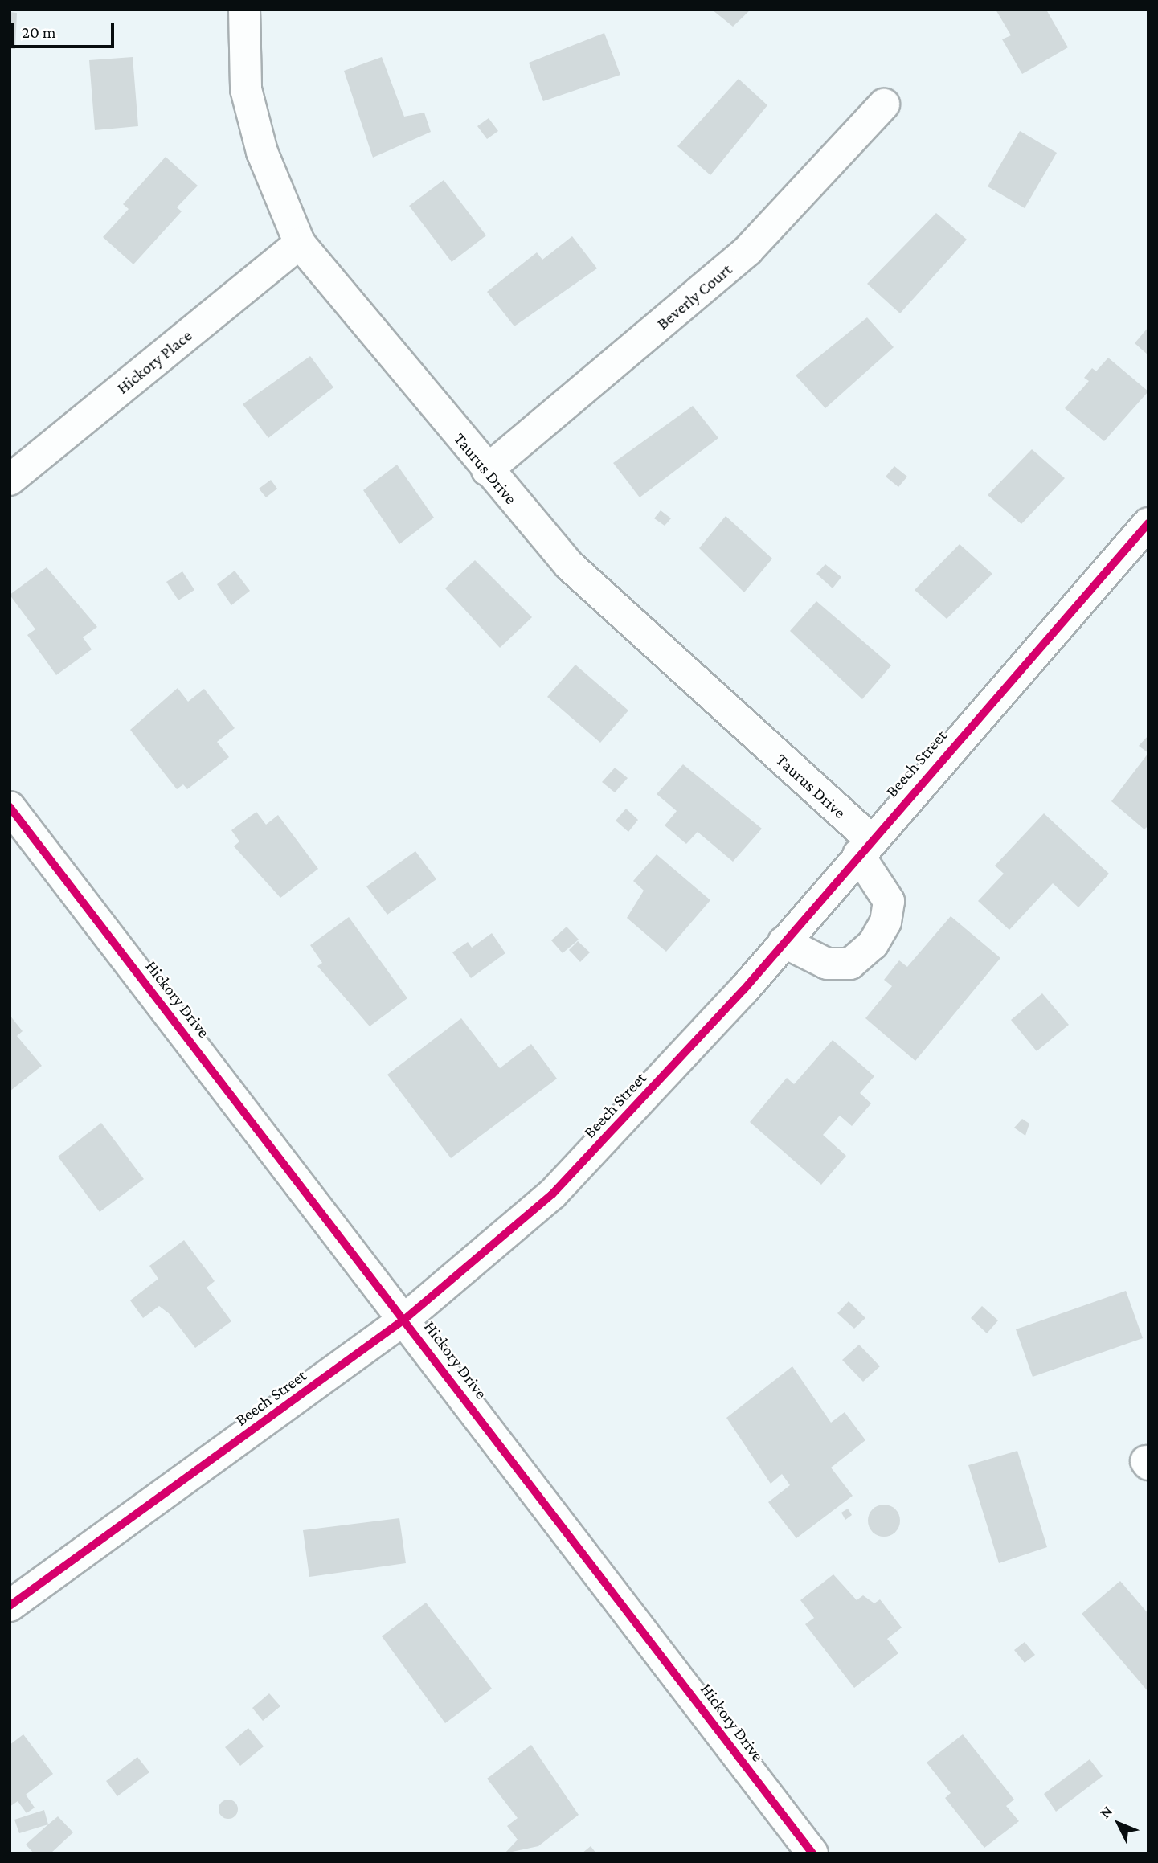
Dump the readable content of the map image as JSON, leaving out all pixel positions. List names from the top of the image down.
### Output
{
  "streets": {
    "street": [
      "Beverly Court",
      "Hickory Place",
      "Taurus Drive",
      "Beech Street",
      "Hickory Drive"
    ]
  },
  "crossings": [
    ["Beverly Court", "Taurus Drive"],
    ["Hickory Place", "Taurus Drive"],
    ["Taurus Drive", "Beech Street"],
    ["Beech Street", "Hickory Drive"]
  ],
  "scale_bar": "20 m",
  "north": "top left"
}
